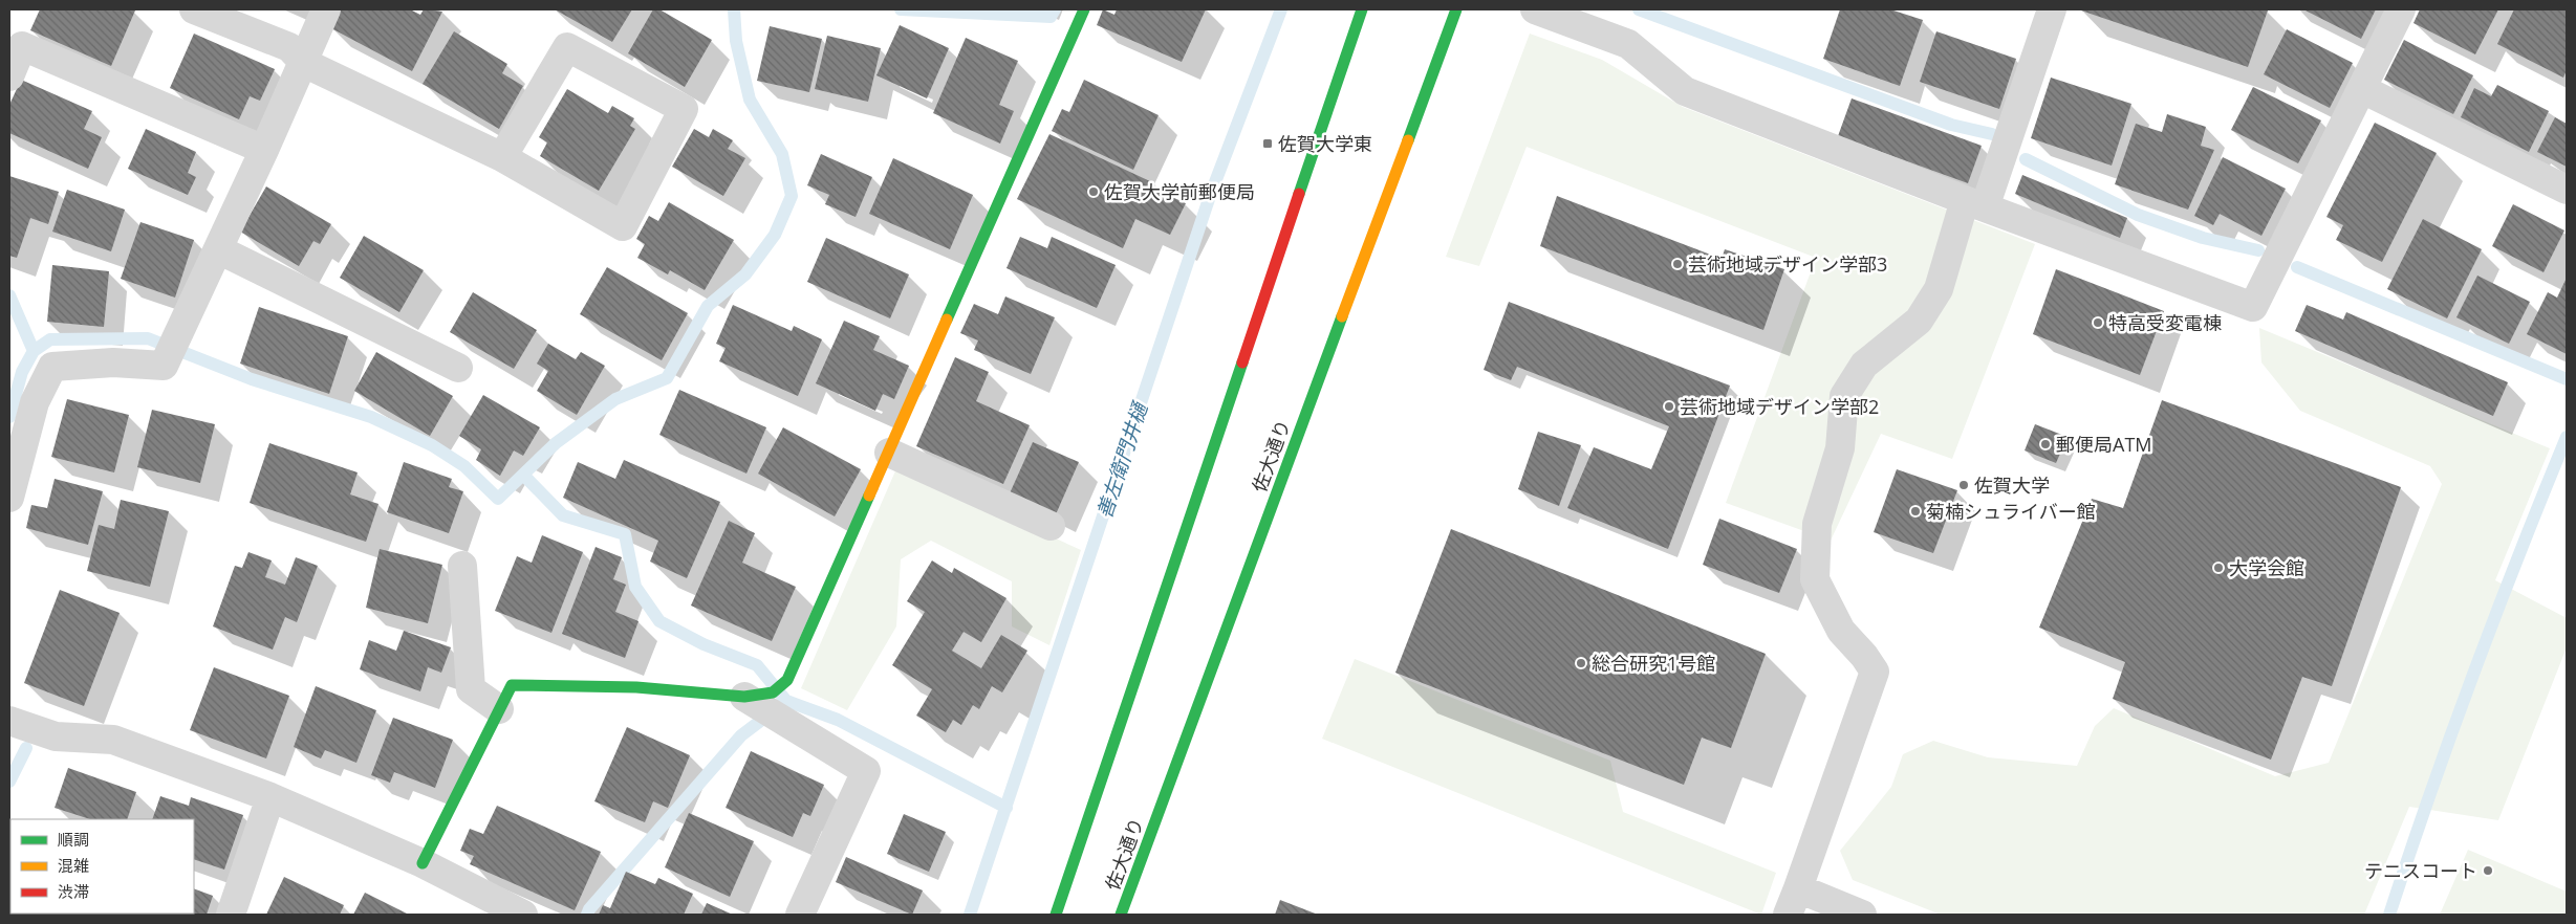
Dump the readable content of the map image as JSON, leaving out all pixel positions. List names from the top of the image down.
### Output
{
  "streets": {
    "main road": ["佐大通り"]
  },
  "water": ["善左衛門井樋"],
  "places": {
    "transit": ["佐賀大学東"],
    "other": [
      "佐賀大学前郵便局",
      "芸術地域デザイン学部3",
      "特高受変電棟",
      "芸術地域デザイン学部2",
      "郵便局ATM",
      "佐賀大学",
      "菊楠シュライバー館",
      "大学会館",
      "総合研究1号館",
      "テニスコート"
    ]
  },
  "legend": ["順調", "混雑", "渋滞"]
}
